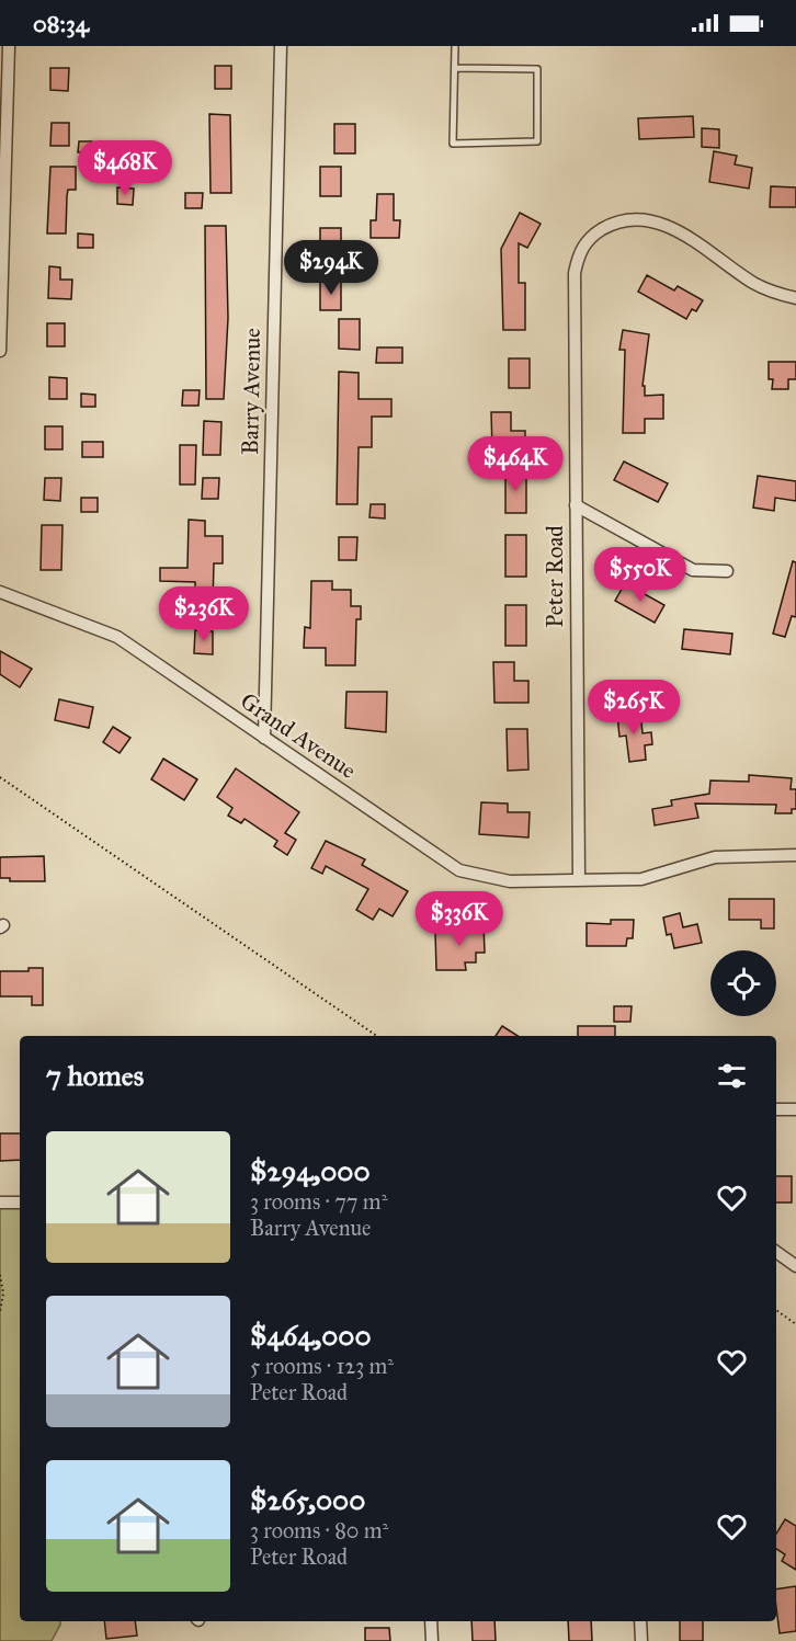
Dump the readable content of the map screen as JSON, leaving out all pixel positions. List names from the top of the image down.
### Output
{
  "streets": {
    "street": ["Barry Avenue", "Peter Road", "Grand Avenue"]
  },
  "crossings": [
    ["Barry Avenue", "Grand Avenue"],
    ["Peter Road", "Grand Avenue"]
  ],
  "page": {
    "status": "08:34",
    "price": [
      "$468K",
      "$294K",
      "$464K",
      "$550K",
      "$236K",
      "$265K",
      "$336K"
    ],
    "heading": "7 homes",
    "list": [
      {
        "name": "$294,000",
        "note": "3 rooms · 77 m² · Barry Avenue"
      },
      {
        "name": "$464,000",
        "note": "5 rooms · 123 m² · Peter Road"
      },
      {
        "name": "$265,000",
        "note": "3 rooms · 80 m² · Peter Road"
      }
    ]
  }
}
